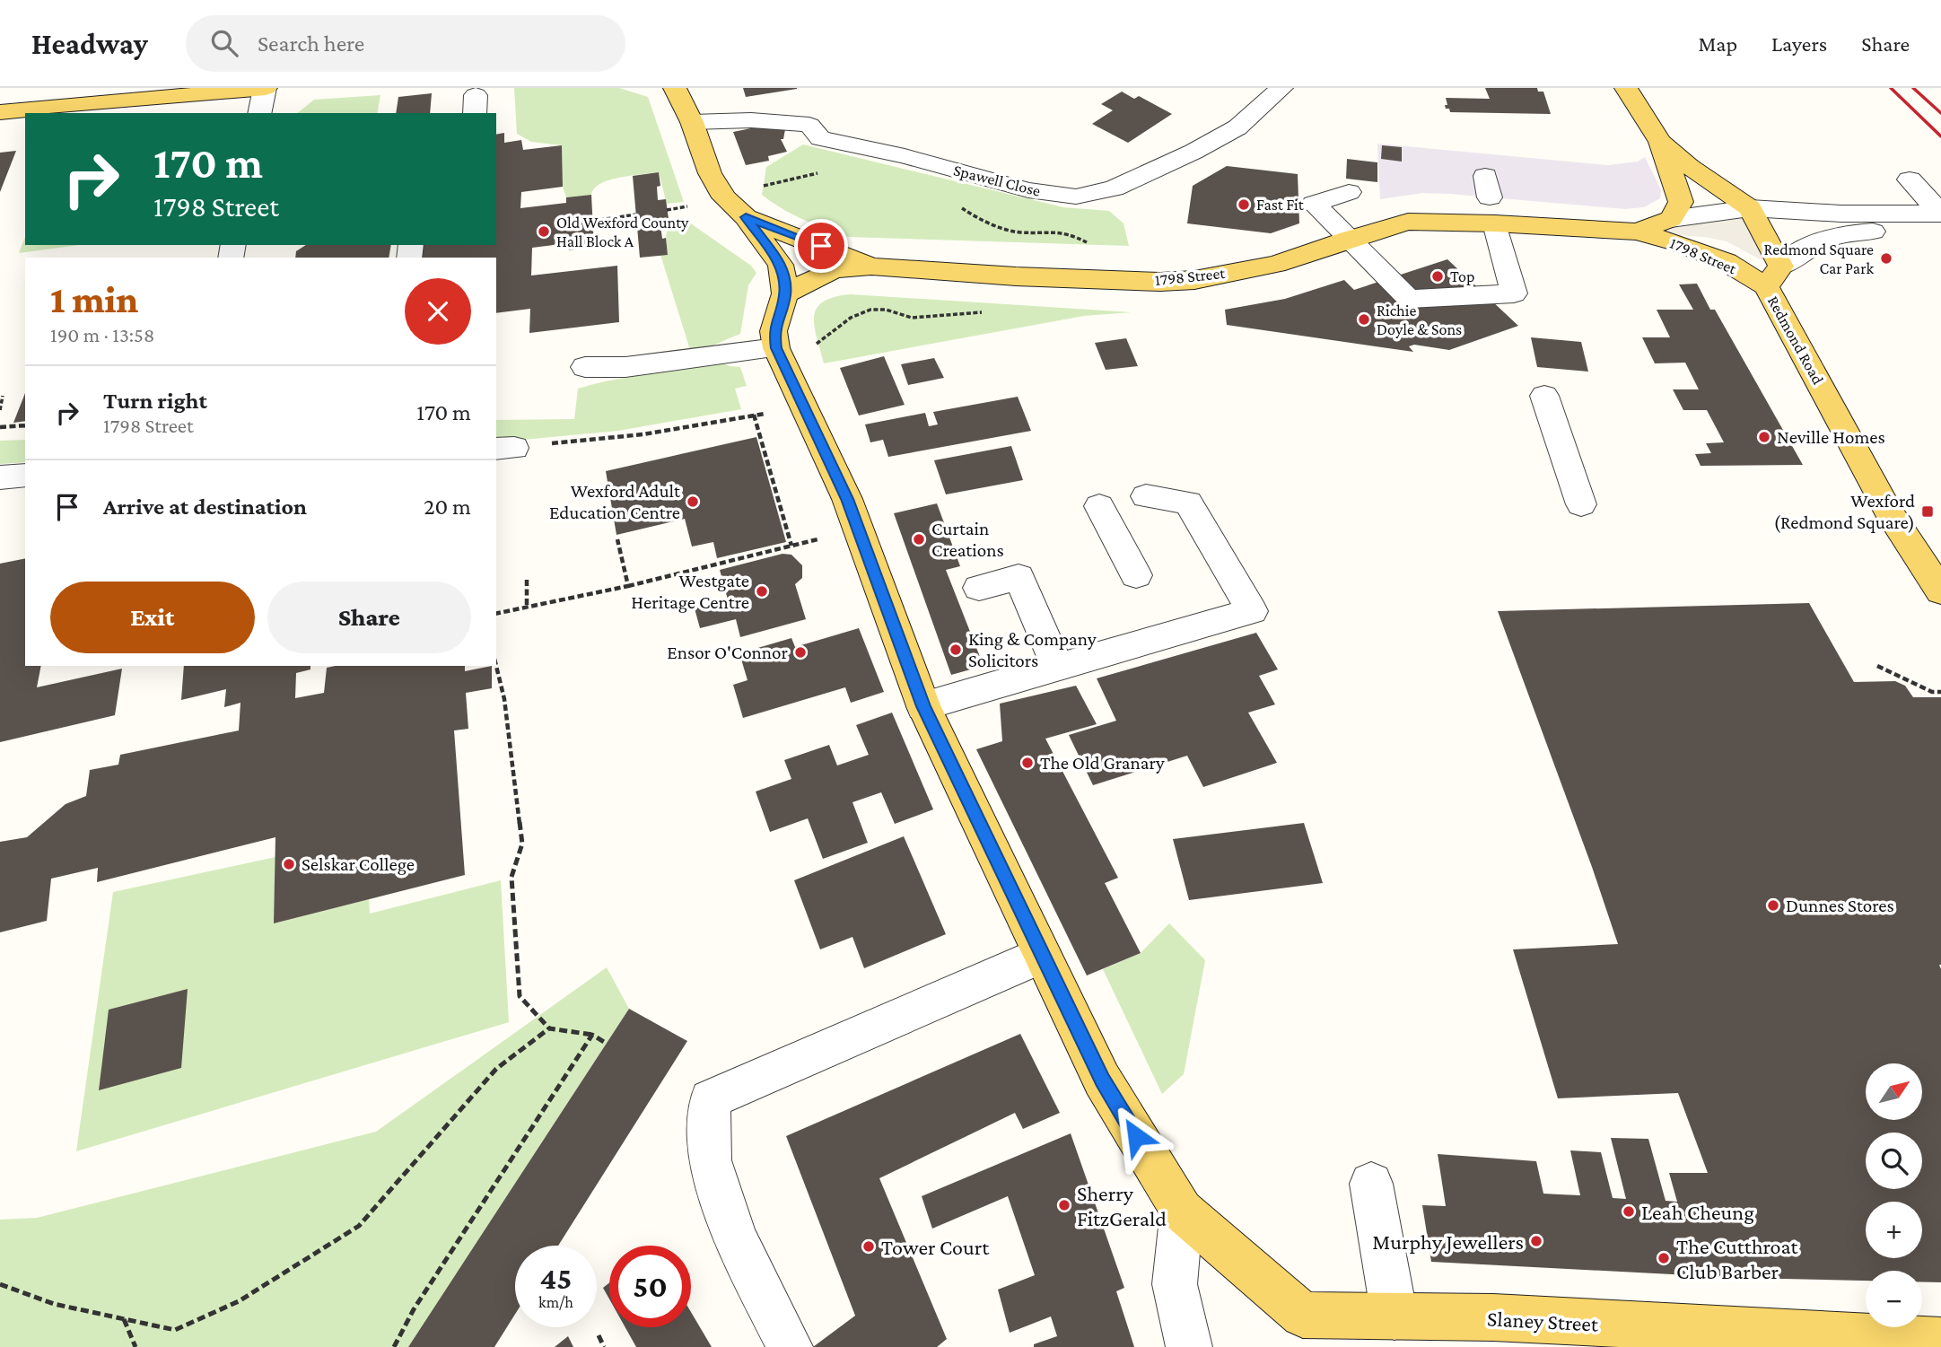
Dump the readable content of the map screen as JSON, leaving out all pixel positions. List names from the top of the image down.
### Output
{
  "streets": {
    "main road": ["1798 Street", "Redmond Road", "Slaney Street"],
    "street": ["Spawell Close"]
  },
  "crossings": [
    ["1798 Street", "Redmond Road"]
  ],
  "places": {
    "other": [
      "Fast Fit",
      "Old Wexford County Hall Block A",
      "Redmond Square Car Park",
      "Top",
      "Richie Doyle & Sons",
      "Neville Homes",
      "Wexford Adult Education Centre",
      "Curtain Creations",
      "Westgate Heritage Centre",
      "King & Company Solicitors",
      "Ensor O'Connor",
      "The Old Granary",
      "Selskar College",
      "Dunnes Stores",
      "Sherry FitzGerald",
      "Leah Cheung",
      "Murphy Jewellers",
      "Tower Court",
      "The Cutthroat Club Barber"
    ],
    "transit": ["Wexford (Redmond Square)"]
  },
  "north": "top right",
  "page": {
    "header": "Headway",
    "search": "Search here",
    "nav": ["Map", "Layers", "Share"],
    "turn": ["170 m", "1798 Street"],
    "heading": ["1 min", "190 m · 13:58"],
    "list": [
      {
        "name": "Turn right",
        "note": "1798 Street",
        "value": "170 m"
      },
      {
        "name": "Arrive at destination",
        "value": "20 m"
      }
    ],
    "buttons": ["Exit", "Share"],
    "map_buttons": ["+", "−"],
    "speed": "45 km/h",
    "limit": "50"
  }
}
